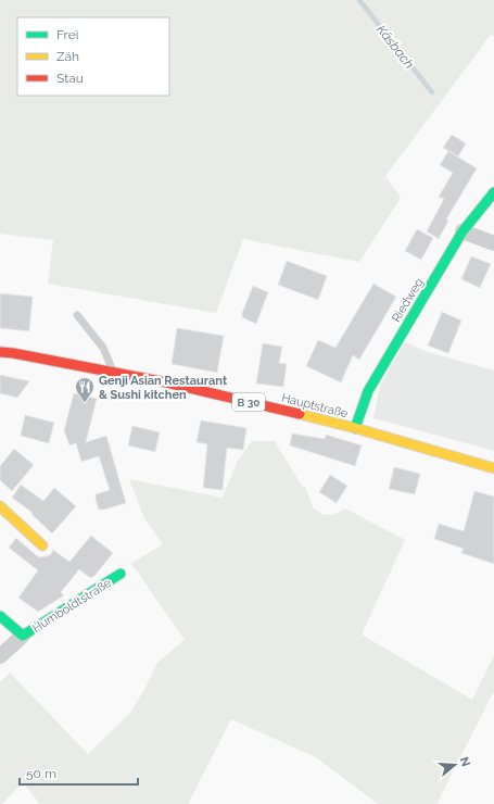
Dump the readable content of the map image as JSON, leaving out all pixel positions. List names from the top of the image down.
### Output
{
  "streets": {
    "main road": [
      "Riedweg",
      "B 30",
      "Hauptstraße",
      "Humboldtstraße"
    ]
  },
  "crossings": [
    ["Riedweg", "Hauptstraße"]
  ],
  "water": ["Käsbach"],
  "places": {
    "restaurant": ["Genji Asian Restaurant & Sushi kitchen"]
  },
  "legend": ["Frei", "Zäh", "Stau"],
  "scale_bar": "50 m",
  "north": "right"
}
